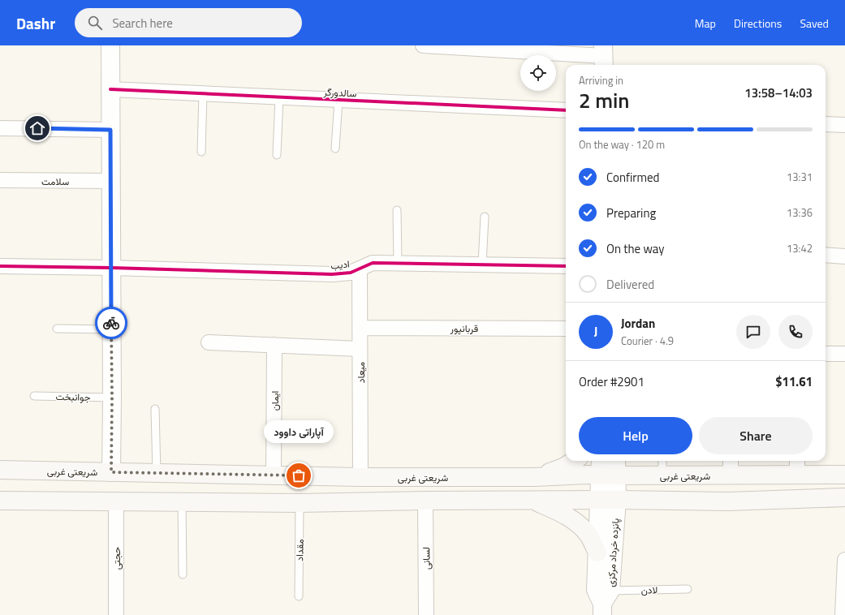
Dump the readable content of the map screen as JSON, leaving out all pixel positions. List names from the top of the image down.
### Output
{
  "streets": {
    "main road": ["شریعتی غربی"],
    "street": [
      "سالدورگر",
      "سلامت",
      "ادیب",
      "قربانپور",
      "میعاد",
      "ایمان",
      "پانزده خرداد مرکزی",
      "حجتی",
      "لسانی"
    ],
    "lane": ["جوانبخت", "مقداد", "لادن"]
  },
  "crossings": [
    ["ادیب", "میعاد"],
    ["قربانپور", "میعاد"],
    ["میعاد", "شریعتی غربی"],
    ["ایمان", "شریعتی غربی"],
    ["شریعتی غربی", "پانزده خرداد مرکزی"],
    ["پانزده خرداد مرکزی", "لادن"]
  ],
  "places": ["آپاراتی داوود"],
  "page": {
    "header": "Dashr",
    "search": "Search here",
    "nav": ["Map", "Directions", "Saved"],
    "heading": ["2 min", "Arriving in", "13:58–14:03"],
    "panel": [
      "Jordan",
      "Courier · 4.9",
      "Order #2901",
      "$11.61"
    ],
    "bar": "On the way · 120 m",
    "list": [
      ["Confirmed", "13:31"],
      ["Preparing", "13:36"],
      ["On the way", "13:42"],
      "Delivered"
    ],
    "round": "J",
    "buttons": ["Help", "Share"],
    "bubble": "آپاراتی داوود"
  }
}
